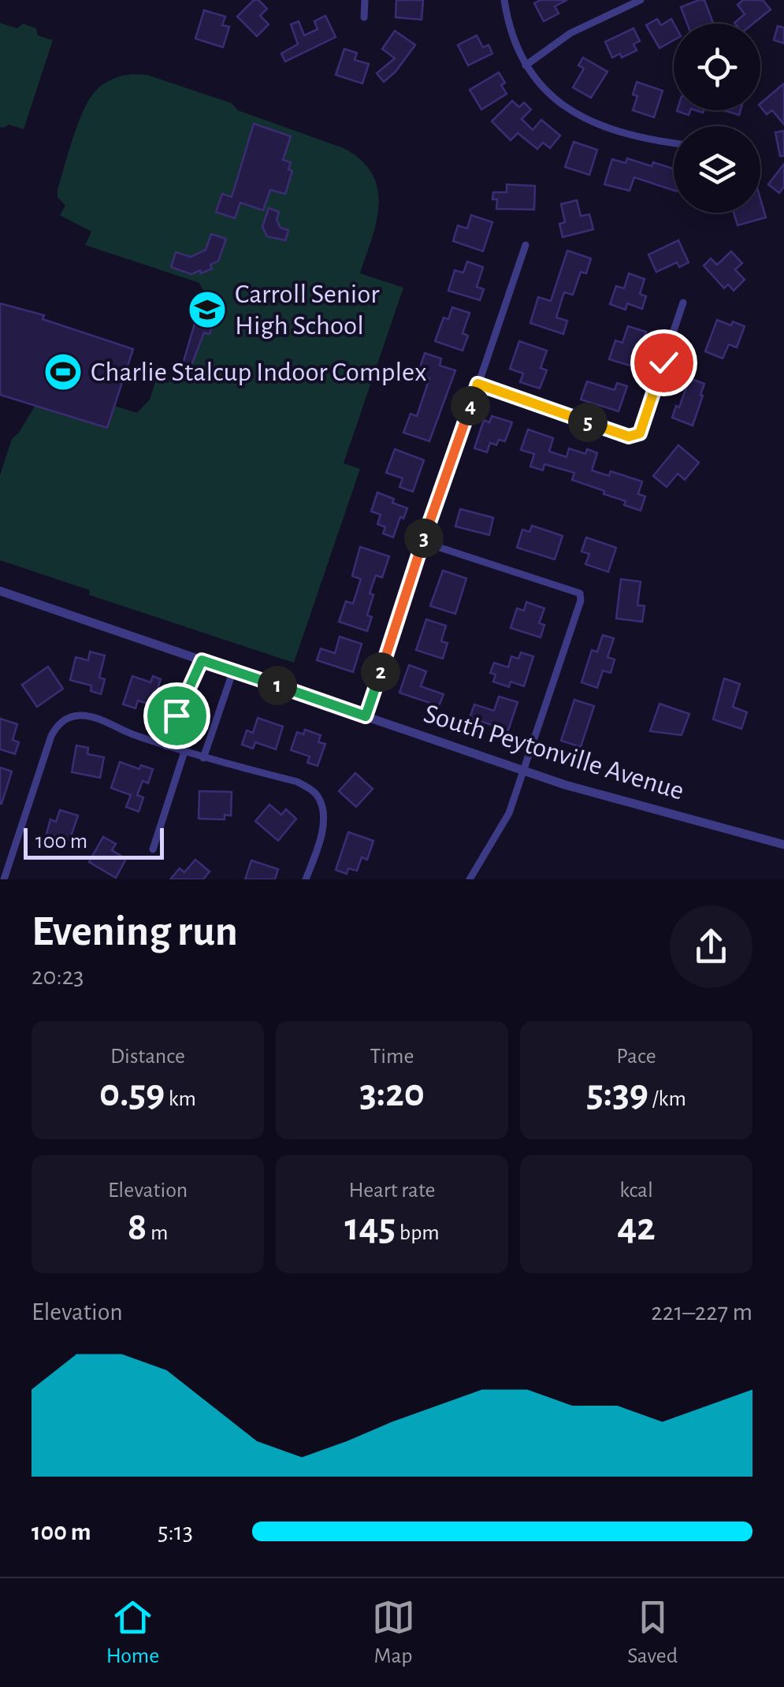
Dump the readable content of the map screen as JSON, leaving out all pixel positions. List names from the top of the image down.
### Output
{
  "streets": {
    "street": ["South Peytonville Avenue"]
  },
  "places": {
    "school or university": ["Carroll Senior High School"],
    "sports": ["Charlie Stalcup Indoor Complex"]
  },
  "scale_bar": "100 m",
  "page": {
    "pins": [
      "4",
      "5",
      "3",
      "2",
      "1"
    ],
    "scale": "100 m",
    "heading": ["Evening run", "20:23"],
    "stats": [
      ["Distance", "0.59 km"],
      ["Time", "3:20"],
      ["Pace", "5:39 /km"],
      ["Elevation", "8 m"],
      ["Heart rate", "145 bpm"],
      ["kcal", "42"]
    ],
    "chart": ["Elevation", "221–227 m"],
    "list": [
      {
        "name": "100 m",
        "note": "5:13"
      }
    ],
    "tabs": ["Home", "Map", "Saved"]
  }
}
